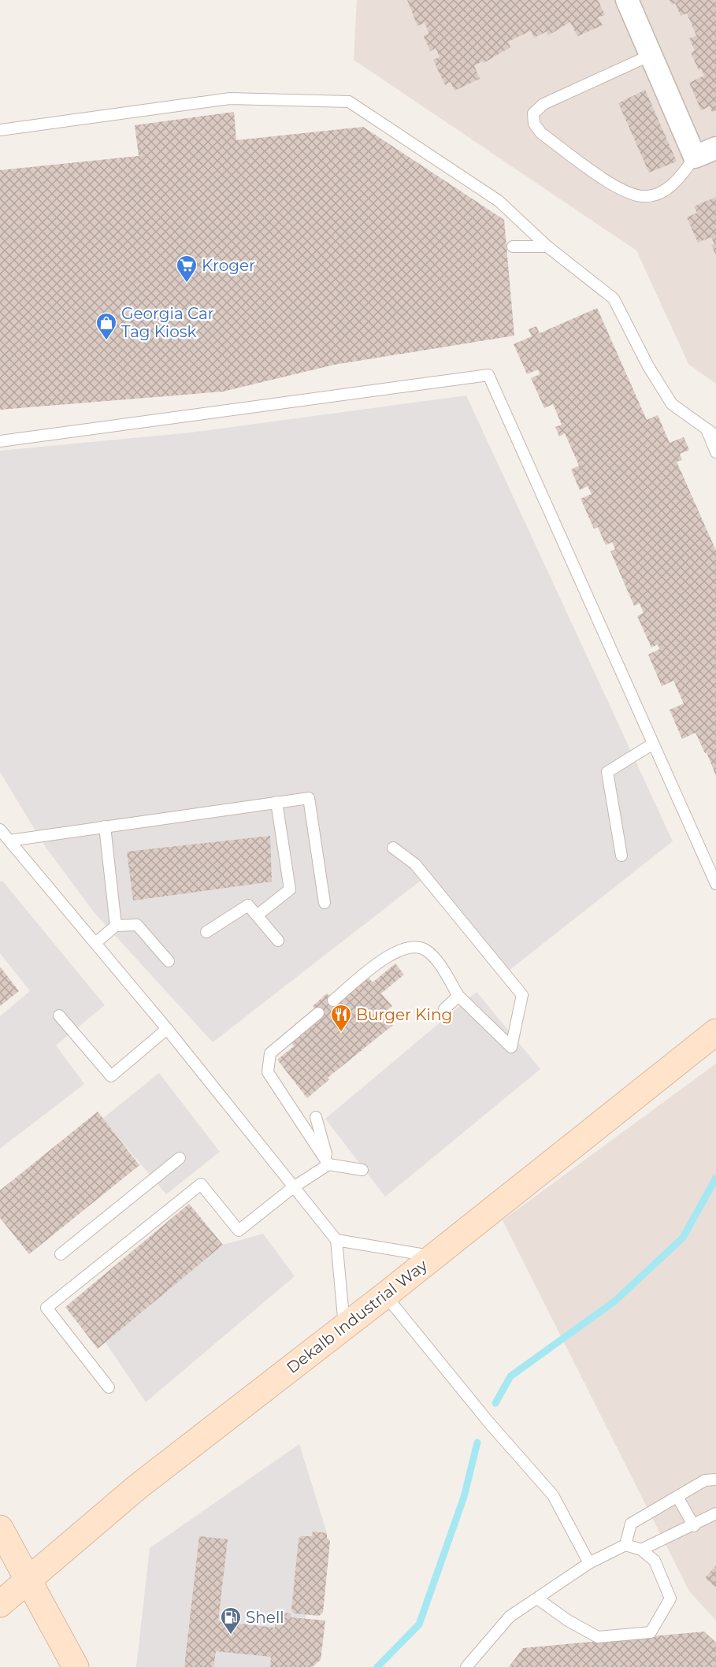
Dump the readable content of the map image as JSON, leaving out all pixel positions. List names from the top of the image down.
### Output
{
  "streets": {
    "main road": ["Dekalb Industrial Way"]
  },
  "places": {
    "supermarket": ["Kroger"],
    "shop": ["Georgia Car Tag Kiosk"],
    "restaurant": ["Burger King"],
    "fuel station": ["Shell"]
  }
}
